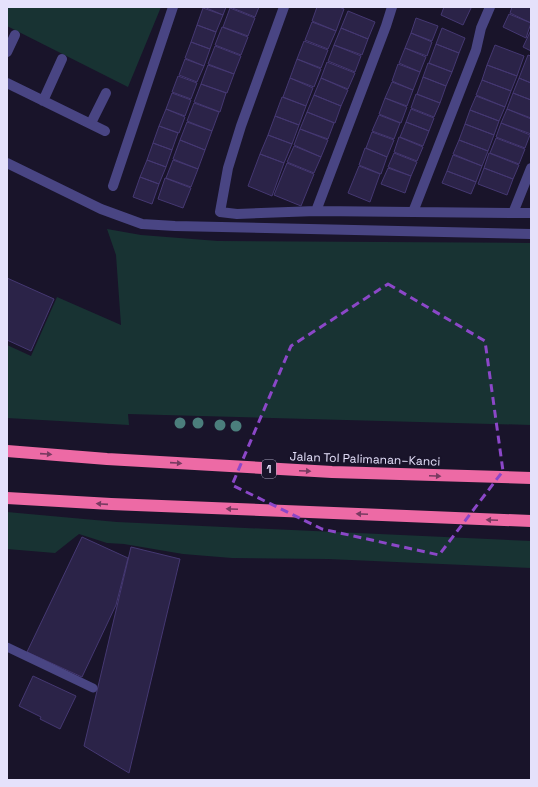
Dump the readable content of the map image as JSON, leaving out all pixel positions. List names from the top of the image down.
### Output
{
  "streets": {
    "highway": ["Jalan Tol Palimanan–Kanci", "1"]
  }
}
